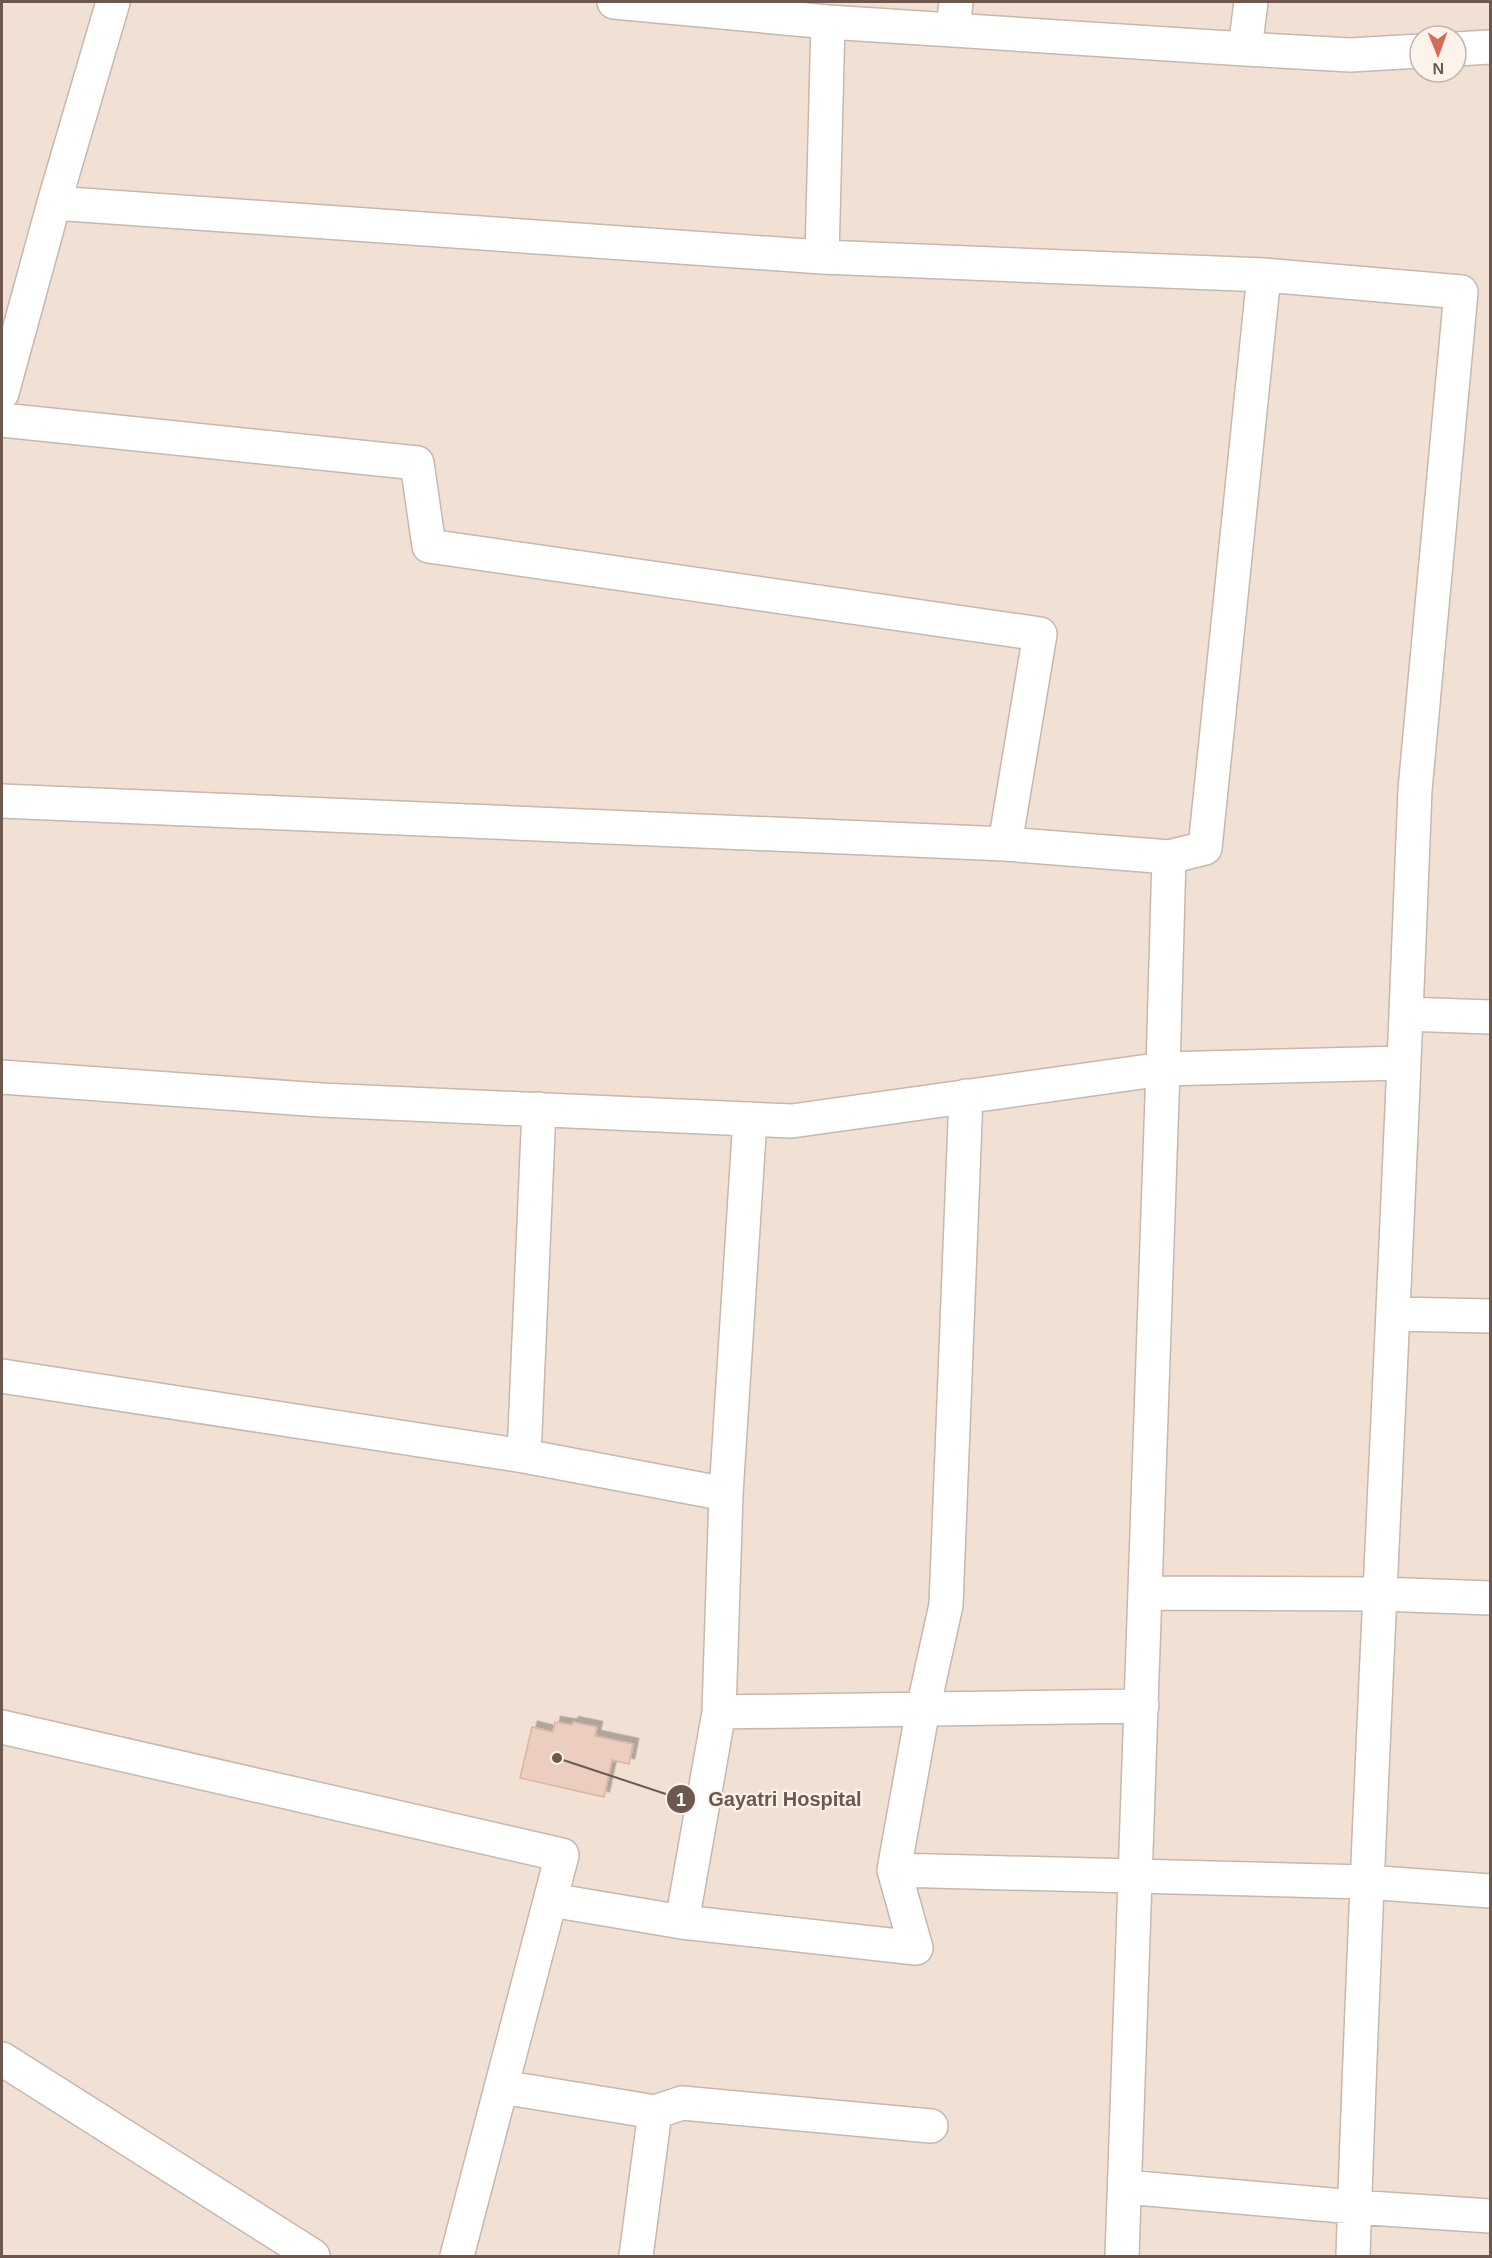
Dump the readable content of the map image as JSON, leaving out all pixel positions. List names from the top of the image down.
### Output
{
  "places": ["Gayatri Hospital"],
  "north": "bottom"
}
